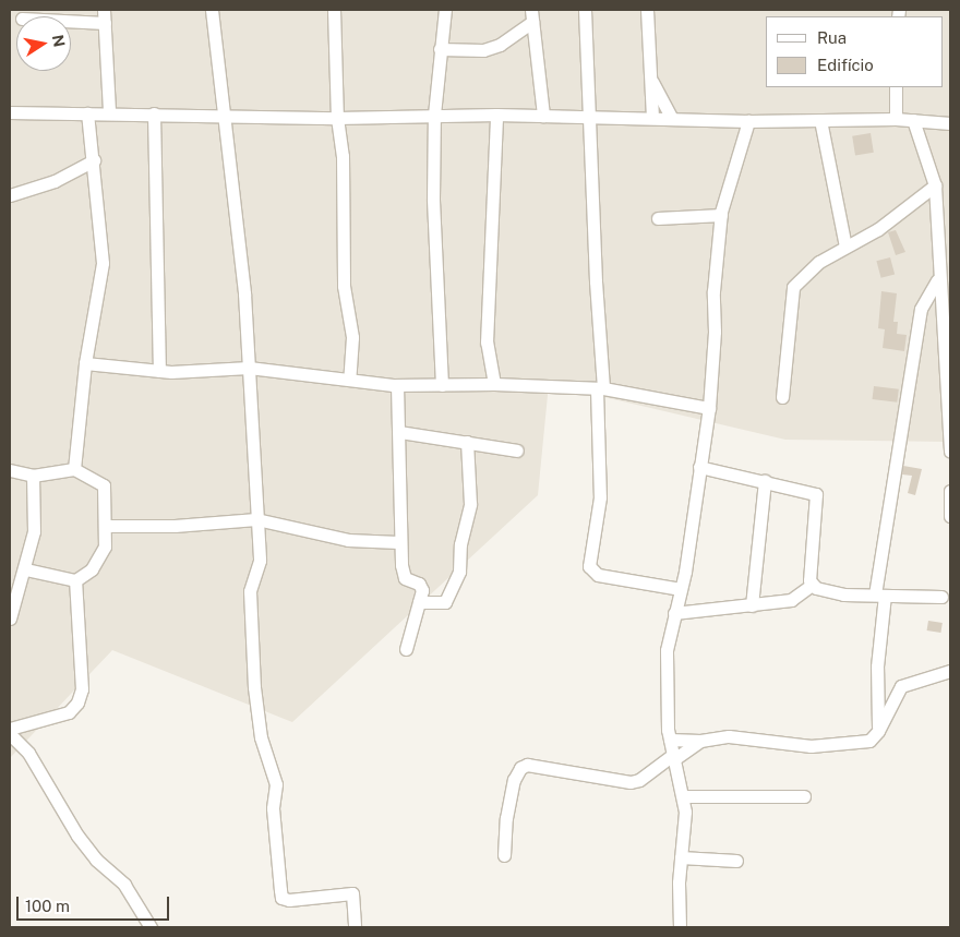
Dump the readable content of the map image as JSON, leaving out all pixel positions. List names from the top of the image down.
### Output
{
  "legend": ["Rua", "Edifício"],
  "scale_bar": "100 m",
  "north": "right"
}
